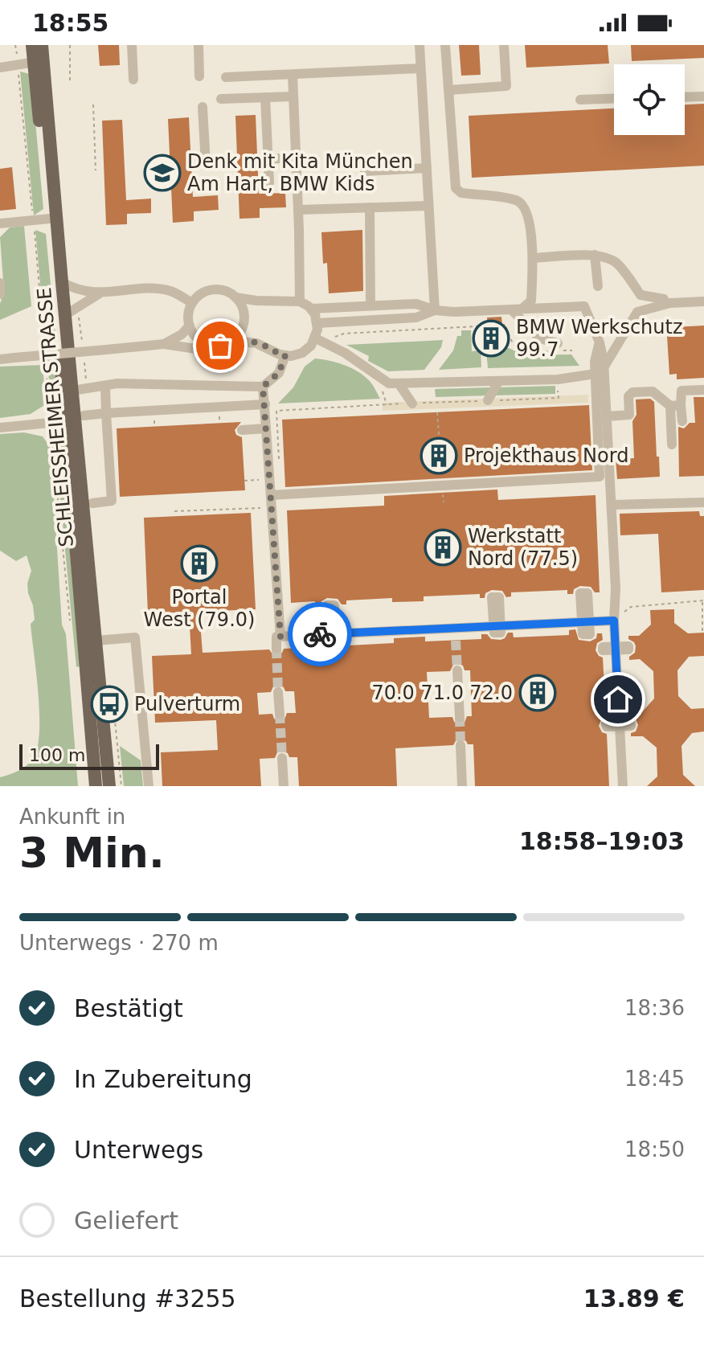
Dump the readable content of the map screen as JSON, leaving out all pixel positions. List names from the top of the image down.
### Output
{
  "streets": {
    "main road": ["SCHLEISSHEIMER STRASSE"]
  },
  "places": {
    "school or university": ["Denk mit Kita München Am Hart, BMW Kids"],
    "building": [
      "BMW Werkschutz 99.7",
      "Projekthaus Nord",
      "Werkstatt Nord (77.5)",
      "Portal West (79.0)",
      "70.0 71.0 72.0"
    ],
    "bus stop": ["Pulverturm"]
  },
  "scale_bar": "100 m",
  "page": {
    "status": "18:55",
    "scale": "100 m",
    "heading": ["3 Min.", "Ankunft in", "18:58–19:03"],
    "panel": ["Bestellung #3255", "13.89 €"],
    "bar": "Unterwegs · 270 m",
    "list": [
      ["Bestätigt", "18:36"],
      ["In Zubereitung", "18:45"],
      ["Unterwegs", "18:50"],
      "Geliefert"
    ]
  }
}
